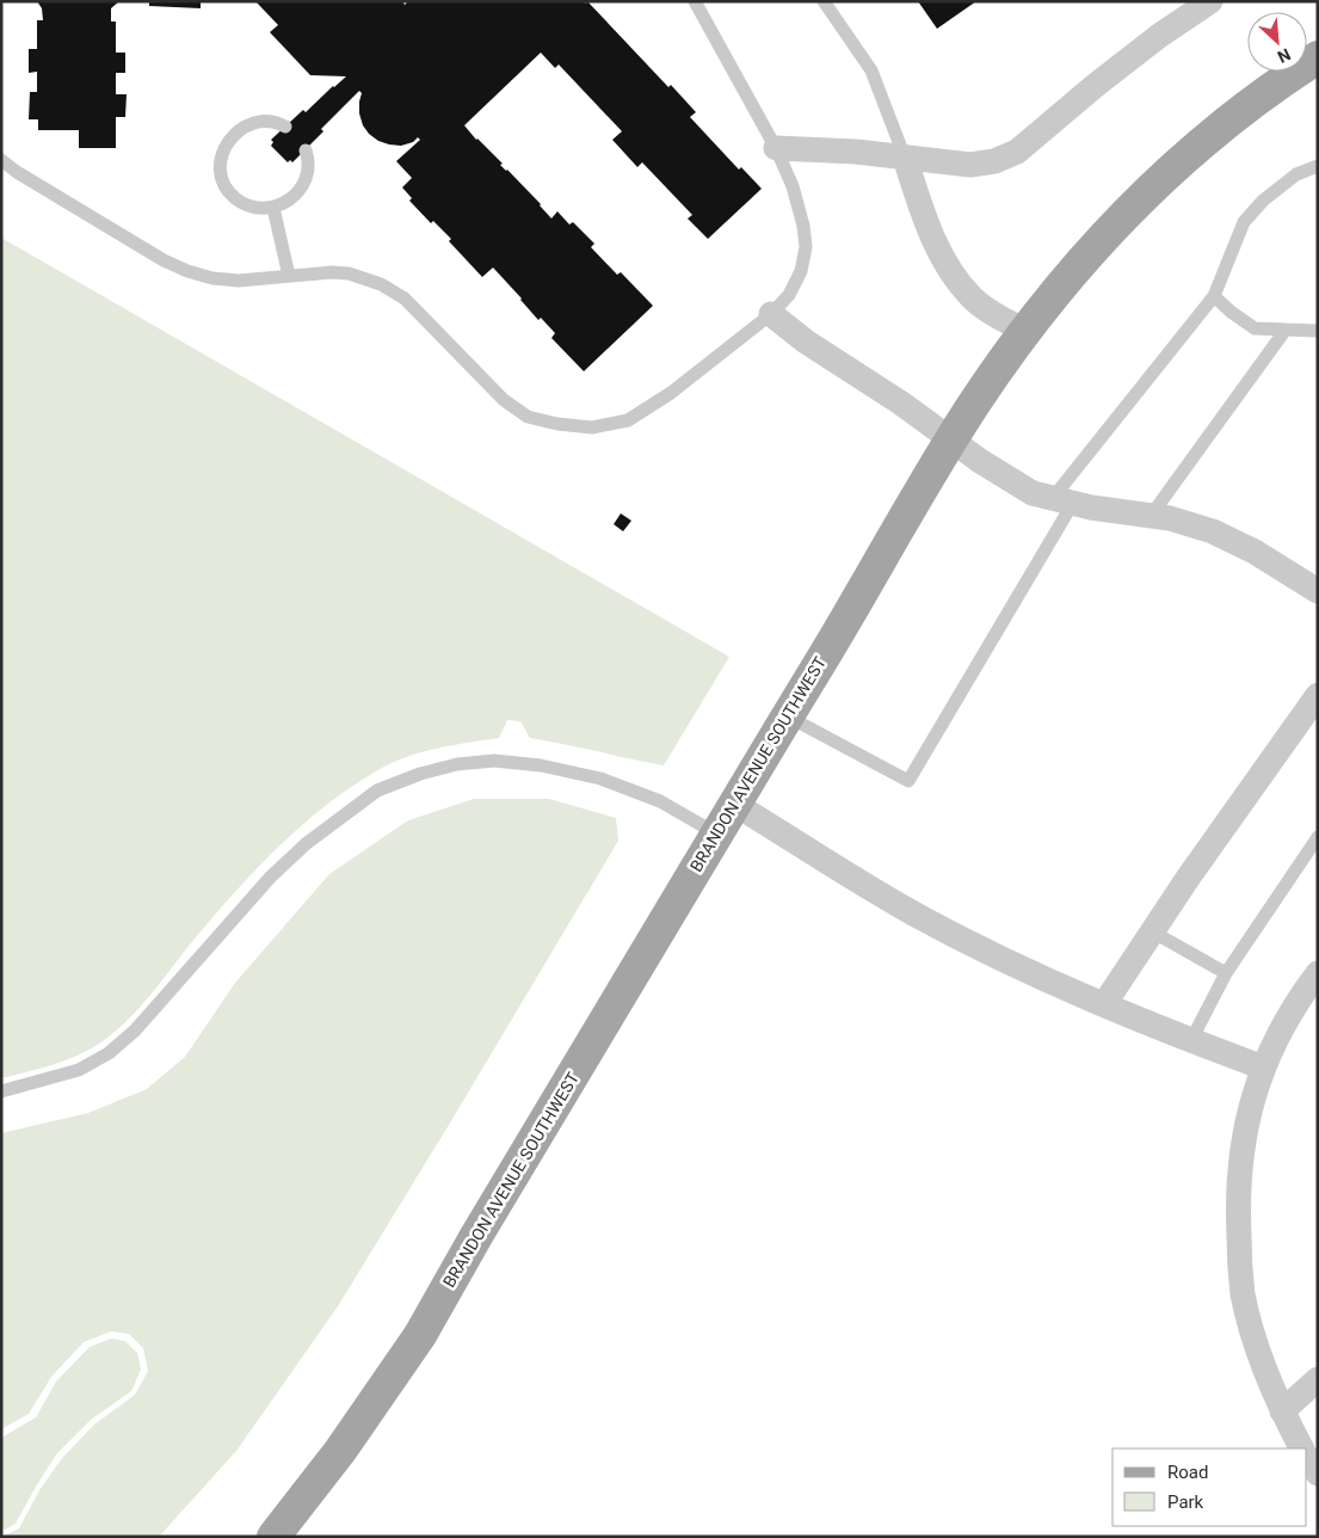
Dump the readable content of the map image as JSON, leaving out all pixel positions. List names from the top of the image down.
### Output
{
  "streets": {
    "main road": ["BRANDON AVENUE SOUTHWEST"]
  },
  "legend": ["Road", "Park"],
  "north": "bottom right"
}
